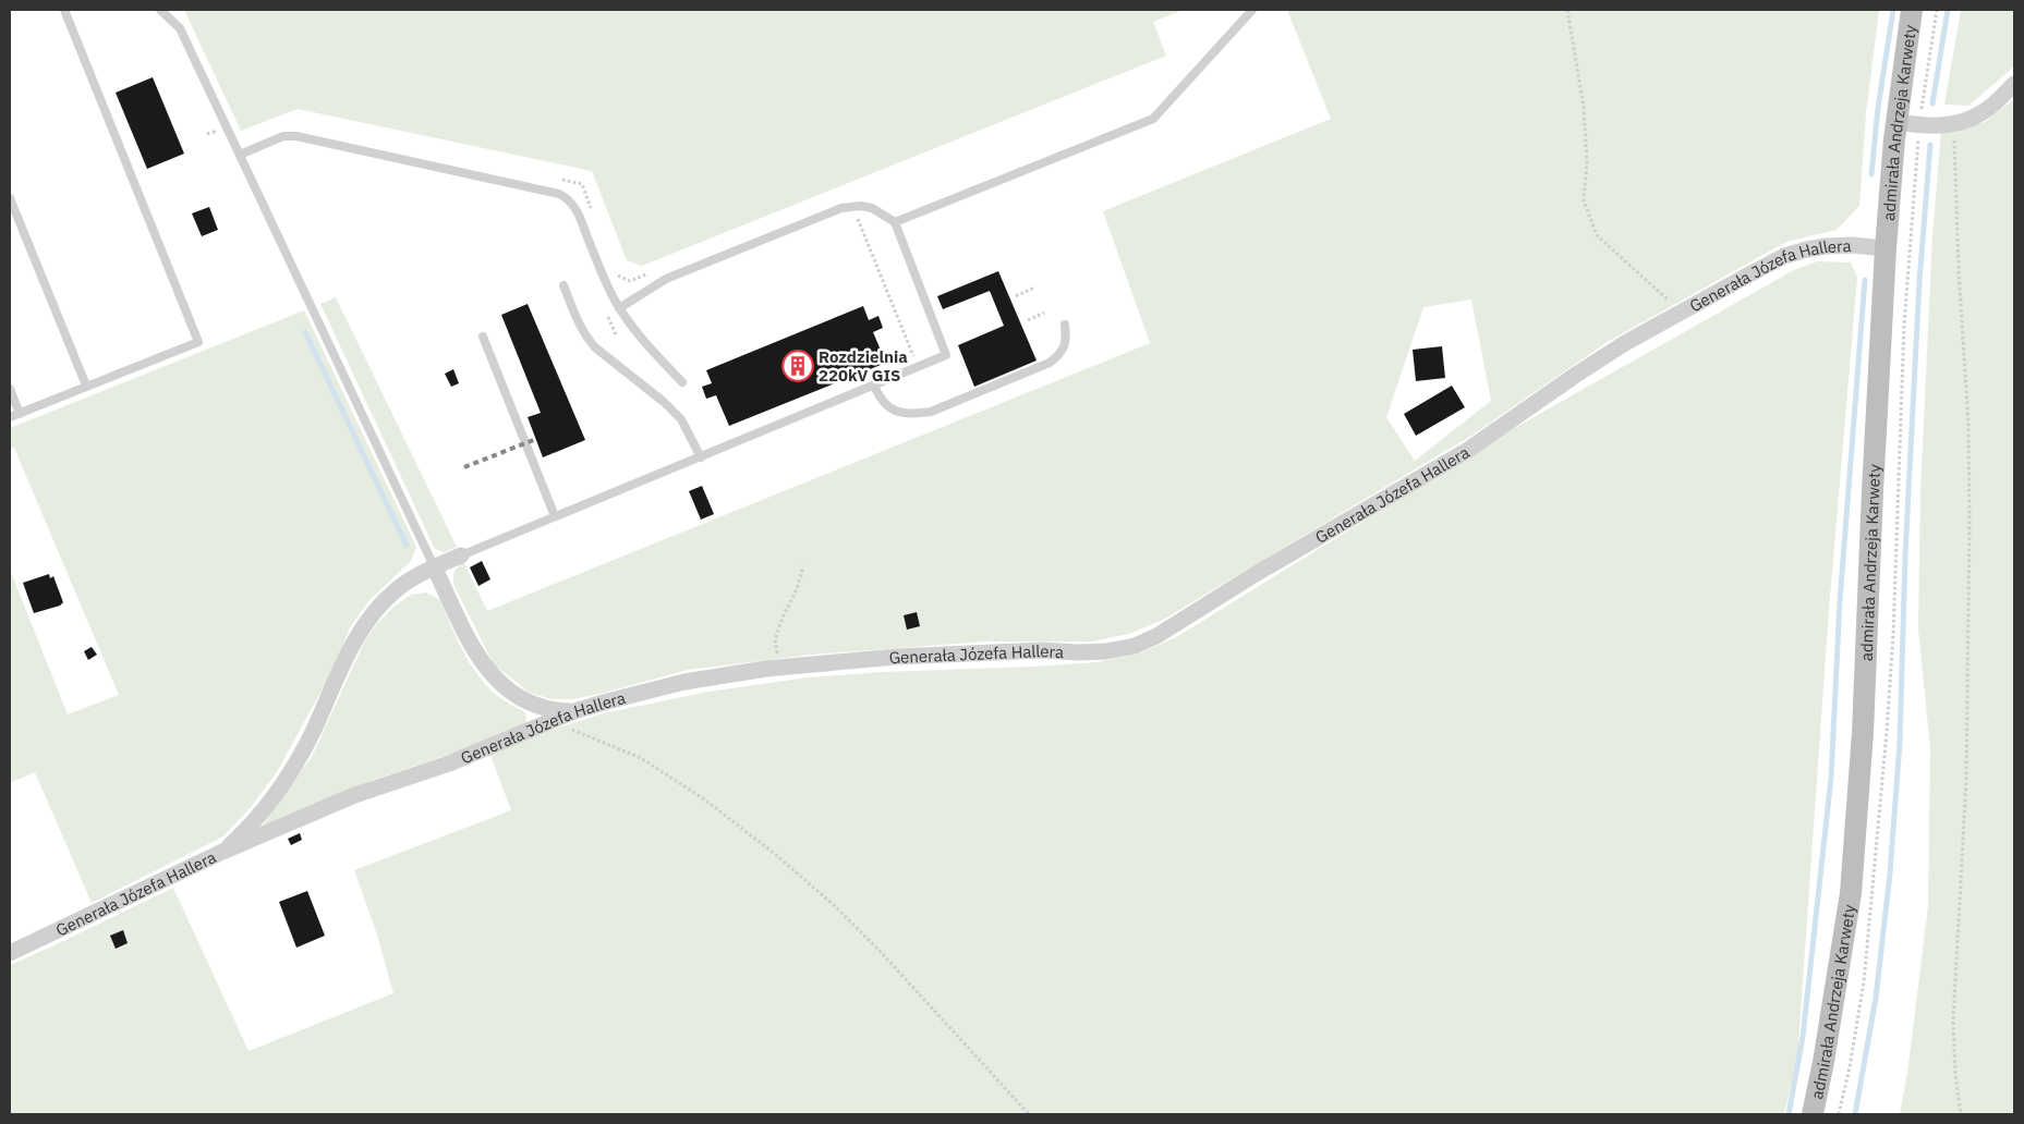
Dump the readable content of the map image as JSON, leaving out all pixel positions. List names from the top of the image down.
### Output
{
  "streets": {
    "main road": ["admirała Andrzeja Karwety"],
    "street": ["Generała Józefa Hallera"]
  },
  "crossings": [
    ["admirała Andrzeja Karwety", "Generała Józefa Hallera"]
  ],
  "places": {
    "building": ["Rozdzielnia 220kV GIS"]
  }
}
